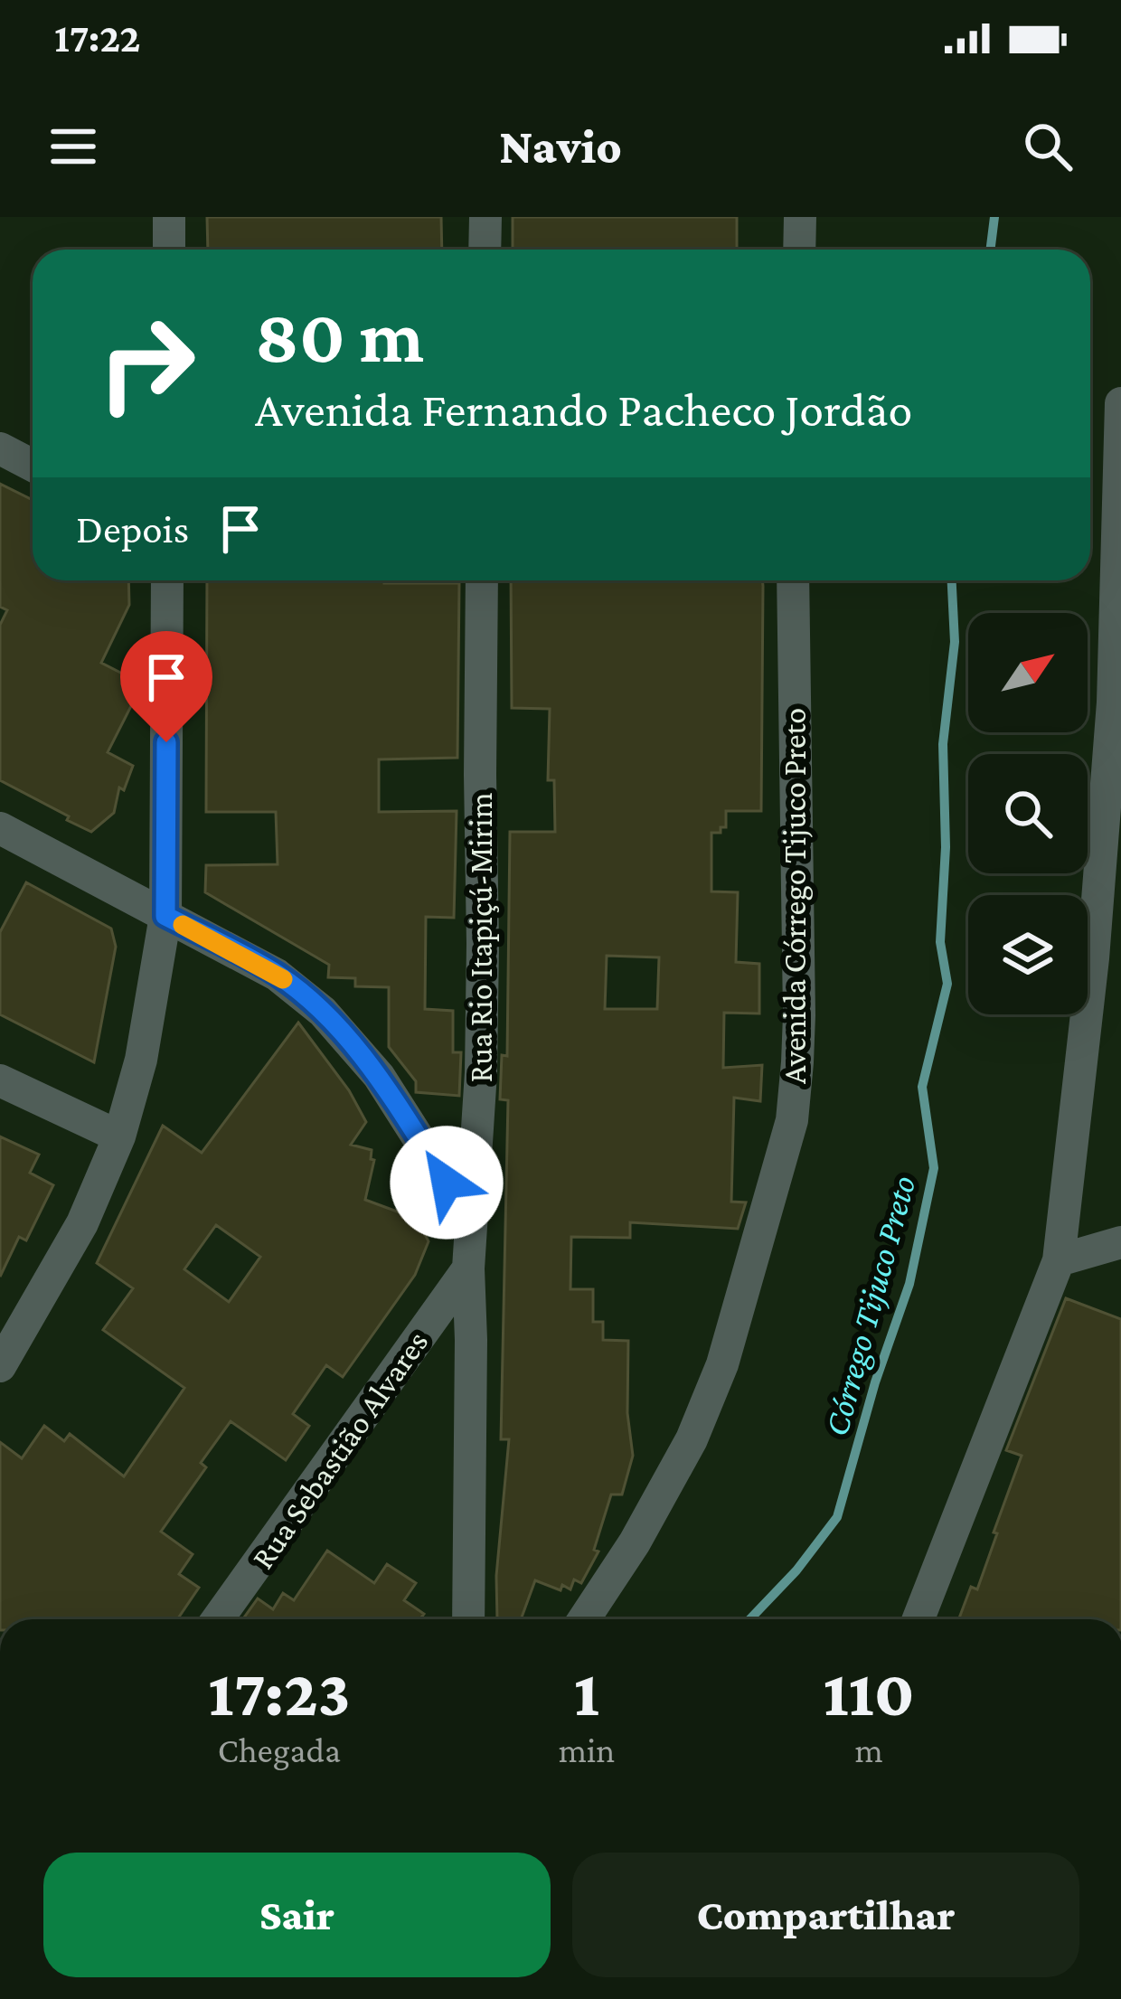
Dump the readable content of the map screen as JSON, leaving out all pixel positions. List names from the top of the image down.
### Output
{
  "streets": {
    "street": ["Avenida Córrego Tijuco Preto", "Rua Rio Itapiçú-Mirim", "Rua Sebastião Alvares"]
  },
  "crossings": [
    ["Rua Rio Itapiçú-Mirim", "Rua Sebastião Alvares"]
  ],
  "water": ["Córrego Tijuco Preto"],
  "north": "top right",
  "page": {
    "status": "17:22",
    "header": "Navio",
    "turn": ["80 m", "Avenida Fernando Pacheco Jordão"],
    "then": "Depois",
    "eta": [
      "17:23",
      "Chegada",
      "1",
      "min",
      "110",
      "m"
    ],
    "buttons": ["Sair", "Compartilhar"]
  }
}
